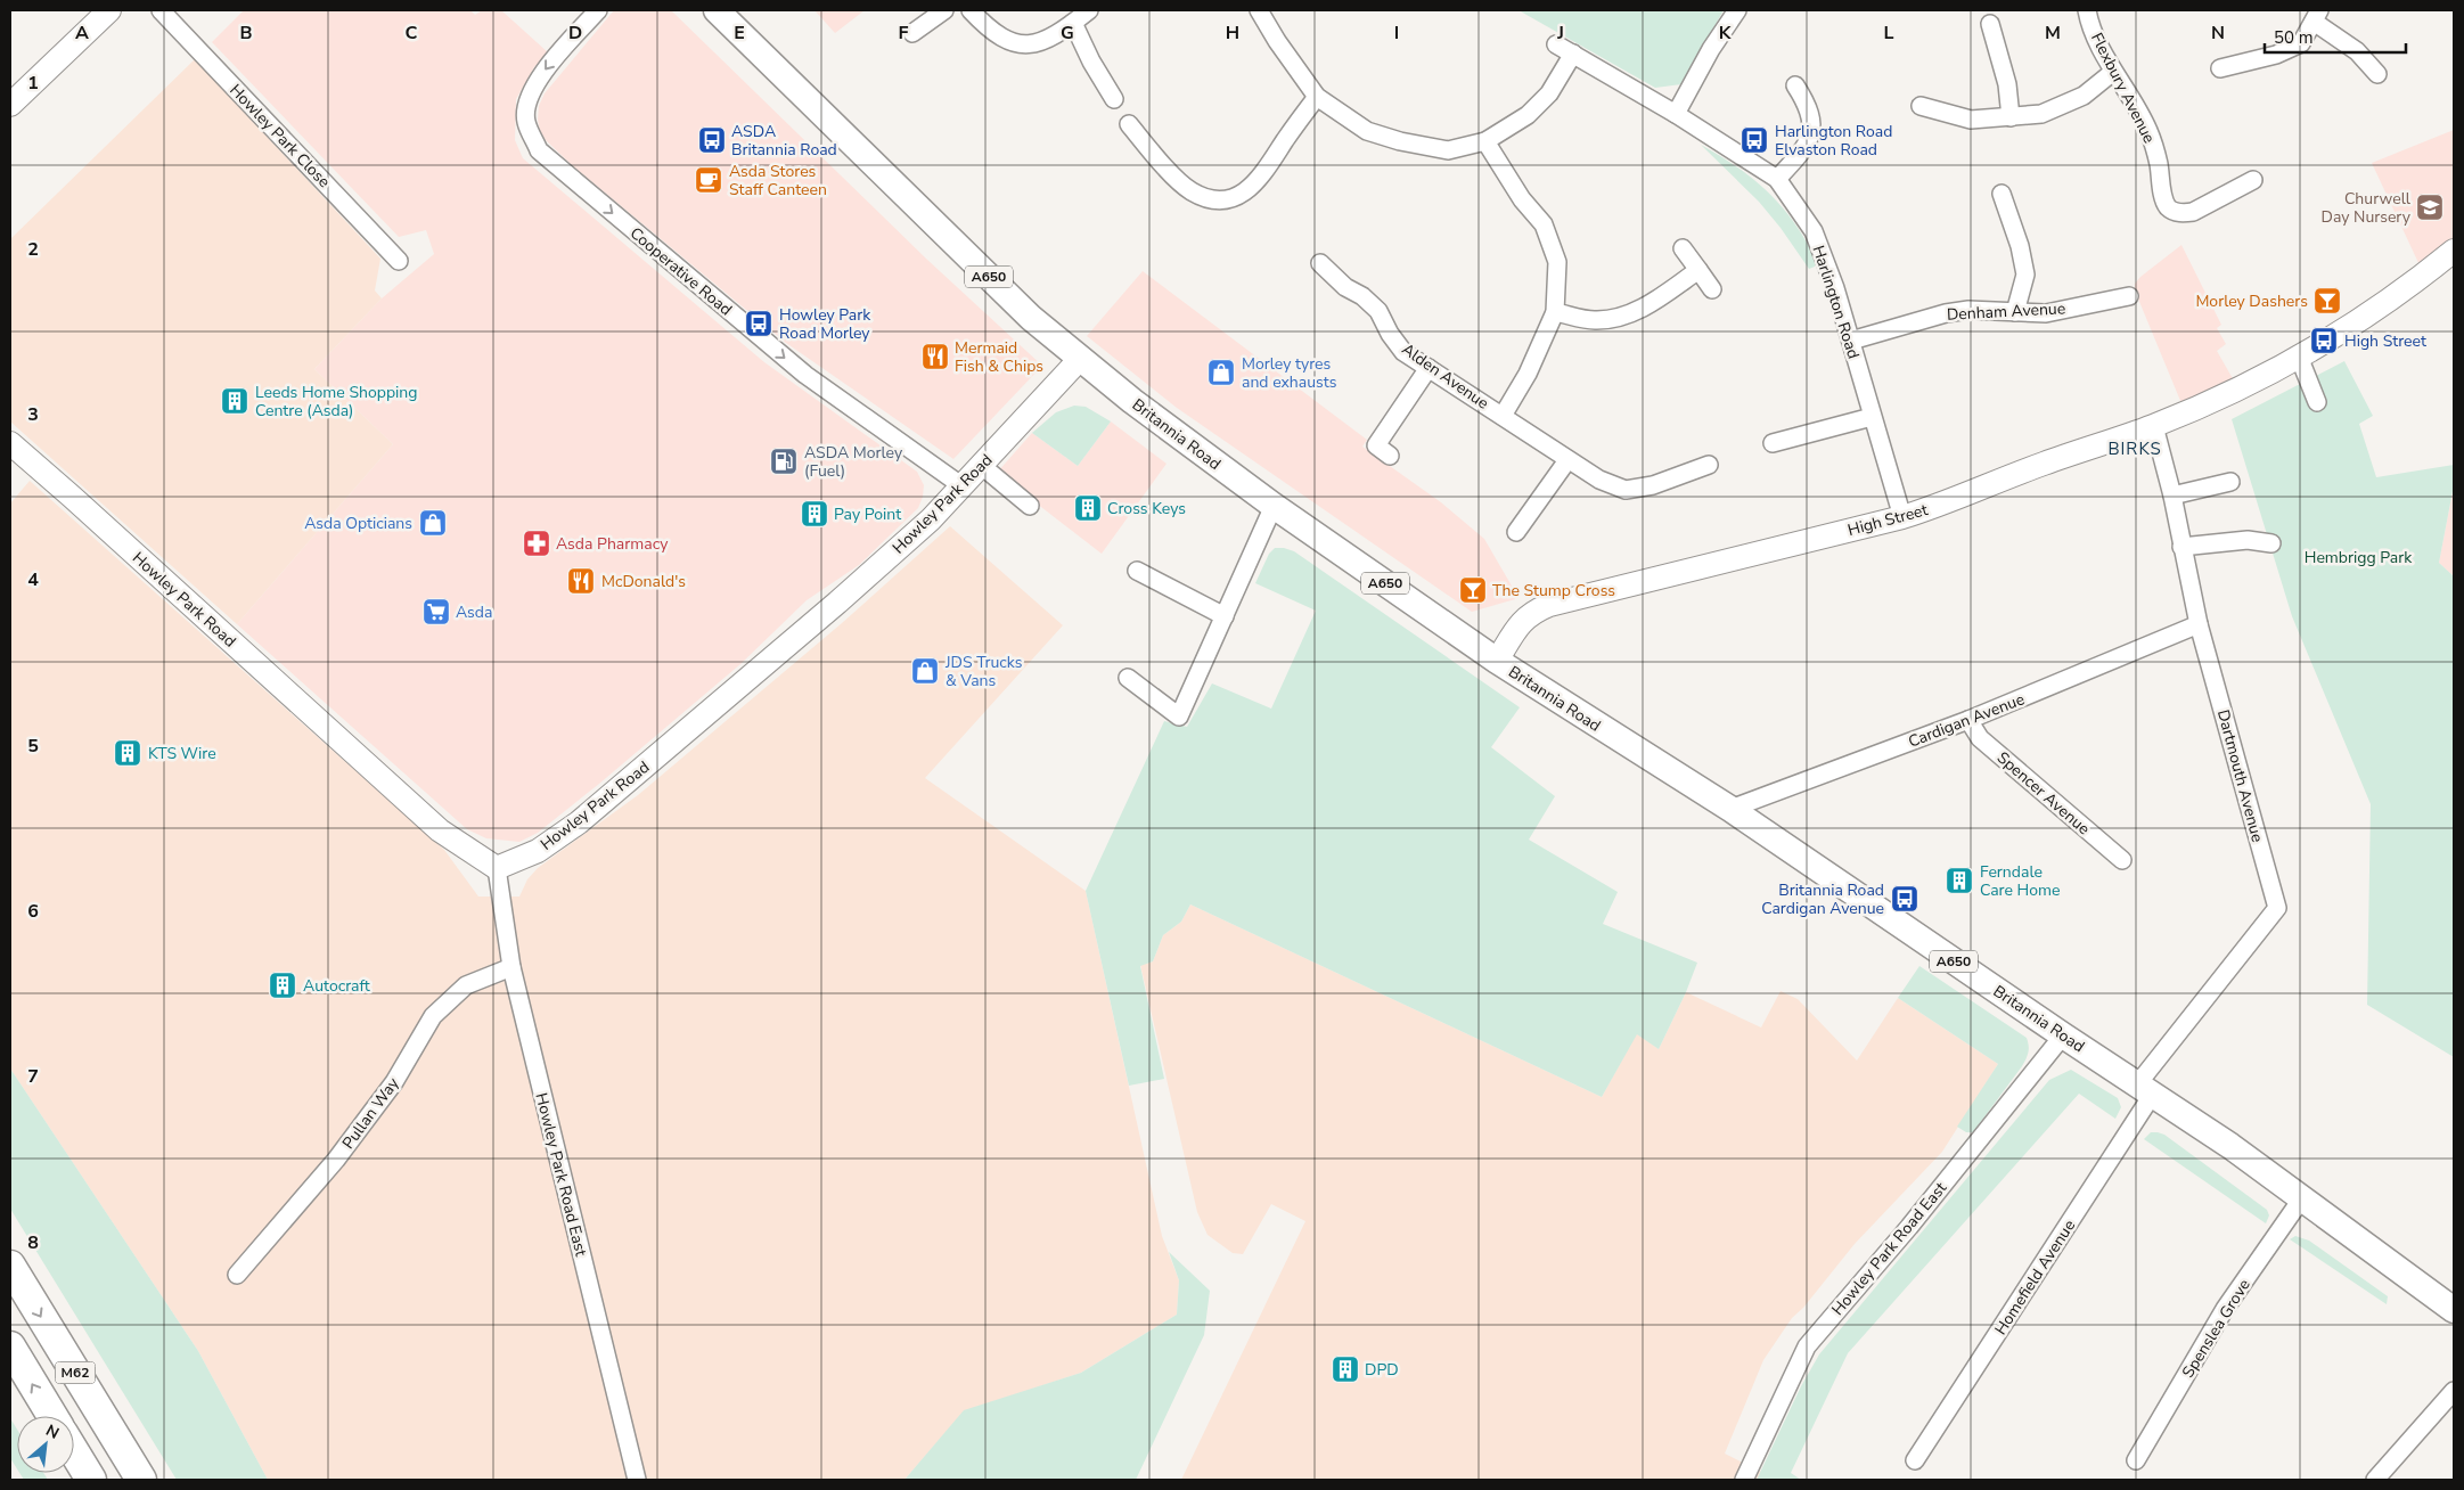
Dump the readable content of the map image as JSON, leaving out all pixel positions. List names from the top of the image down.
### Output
{
  "streets": {
    "highway": ["M62"],
    "main road": ["A650", "Britannia Road"],
    "street": [
      "Flexbury Avenue",
      "Howley Park Close",
      "Cooperative Road",
      "Harlington Road",
      "Denham Avenue",
      "Alden Avenue",
      "Howley Park Road",
      "High Street",
      "Cardigan Avenue",
      "Dartmouth Avenue",
      "Spencer Avenue",
      "Pullan Way",
      "Howley Park Road East",
      "Homefield Avenue",
      "Spenslea Grove"
    ]
  },
  "crossings": [
    ["Cooperative Road", "Howley Park Road"],
    ["Harlington Road", "Denham Avenue"],
    ["Harlington Road", "High Street"],
    ["Britannia Road", "Howley Park Road"],
    ["Britannia Road", "High Street"],
    ["Britannia Road", "Cardigan Avenue"],
    ["Britannia Road", "Dartmouth Avenue"],
    ["Britannia Road", "Howley Park Road East"],
    ["Britannia Road", "Homefield Avenue"],
    ["Britannia Road", "Spenslea Grove"],
    ["Howley Park Road", "Howley Park Road East"],
    ["High Street", "Dartmouth Avenue"],
    ["Cardigan Avenue", "Dartmouth Avenue"],
    ["Cardigan Avenue", "Spencer Avenue"],
    ["Dartmouth Avenue", "Homefield Avenue"],
    ["Pullan Way", "Howley Park Road East"]
  ],
  "one_way": ["Cooperative Road"],
  "districts": ["BIRKS"],
  "parks": ["Hembrigg Park"],
  "places": {
    "bus stop": [
      "ASDA Britannia Road",
      "Harlington Road Elvaston Road",
      "Howley Park Road Morley",
      "High Street",
      "Britannia Road Cardigan Avenue"
    ],
    "cafe": ["Asda Stores Staff Canteen"],
    "school or university": ["Churwell Day Nursery"],
    "bar": ["Morley Dashers", "The Stump Cross"],
    "restaurant": ["Mermaid Fish & Chips", "McDonald's"],
    "shop": ["Morley tyres and exhausts", "Asda Opticians", "JDS Trucks & Vans"],
    "building": [
      "Leeds Home Shopping Centre (Asda)",
      "Cross Keys",
      "Pay Point",
      "KTS Wire",
      "Ferndale Care Home",
      "Autocraft",
      "DPD"
    ],
    "fuel station": ["ASDA Morley (Fuel)"],
    "pharmacy": ["Asda Pharmacy"],
    "supermarket": ["Asda"]
  },
  "scale_bar": "50 m",
  "north": "top right",
  "grid": {
    "columns": [
      "A",
      "B",
      "C",
      "D",
      "E",
      "F",
      "G",
      "H",
      "I",
      "J",
      "K",
      "L",
      "M",
      "N"
    ],
    "rows": [
      "1",
      "2",
      "3",
      "4",
      "5",
      "6",
      "7",
      "8"
    ]
  }
}
